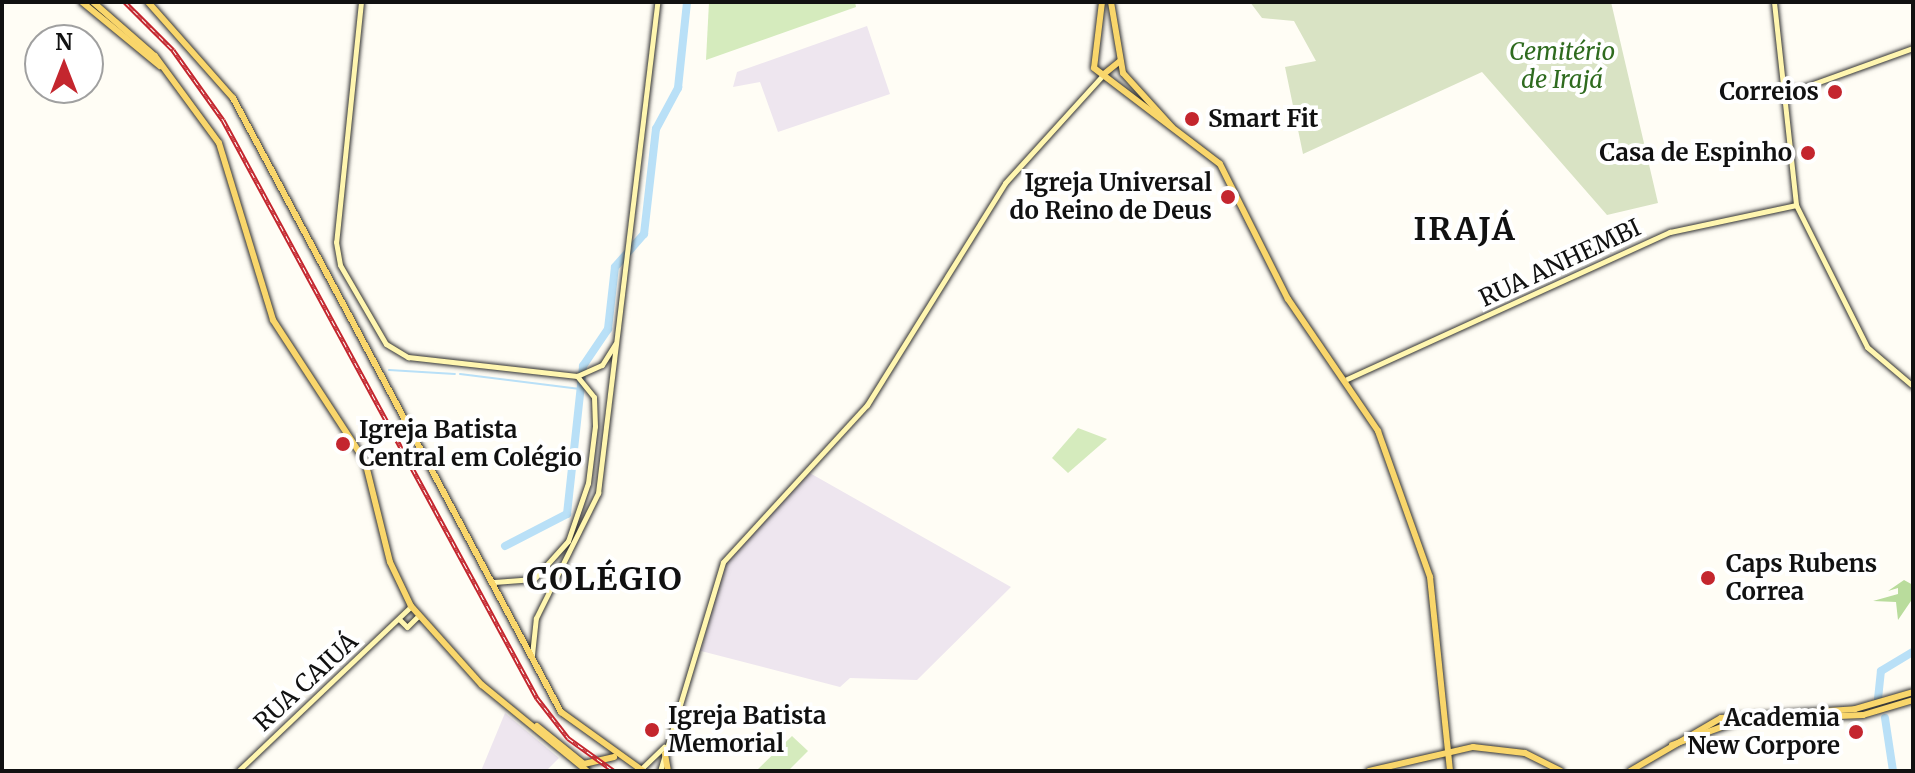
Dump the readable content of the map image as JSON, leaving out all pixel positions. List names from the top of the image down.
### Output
{
  "streets": {
    "street": ["RUA ANHEMBI", "RUA CAIUÁ"]
  },
  "districts": ["IRAJÁ", "COLÉGIO"],
  "parks": ["Cemitério de Irajá"],
  "places": [
    "Correios",
    "Smart Fit",
    "Casa de Espinho",
    "Igreja Universal do Reino de Deus",
    "Igreja Batista Central em Colégio",
    "Caps Rubens Correa",
    "Igreja Batista Memorial",
    "Academia New Corpore"
  ],
  "north": "top"
}
